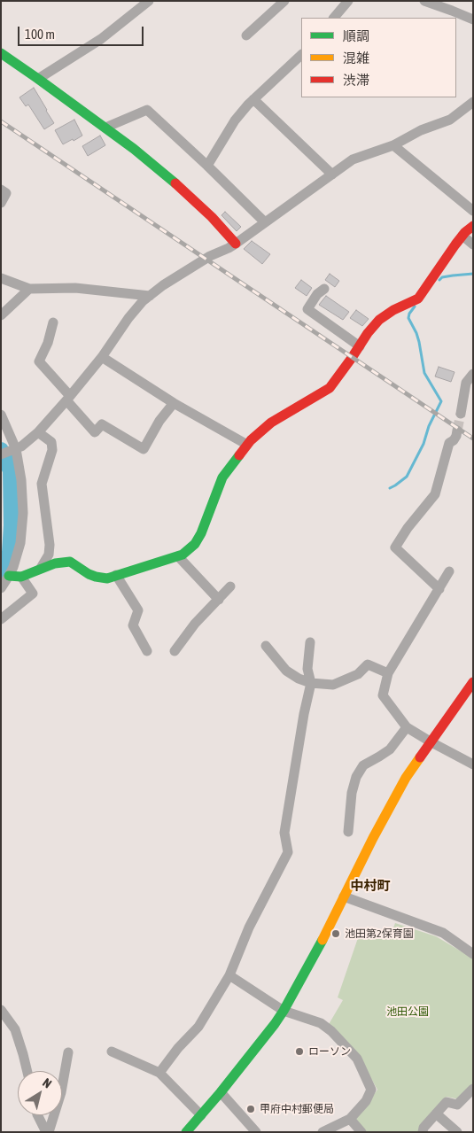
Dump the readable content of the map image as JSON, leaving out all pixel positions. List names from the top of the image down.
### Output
{
  "districts": ["中村町"],
  "parks": ["池田公園"],
  "places": ["池田第2保育園", "ローソン", "甲府中村郵便局"],
  "legend": ["順調", "混雑", "渋滞"],
  "scale_bar": "100 m",
  "north": "top right"
}
